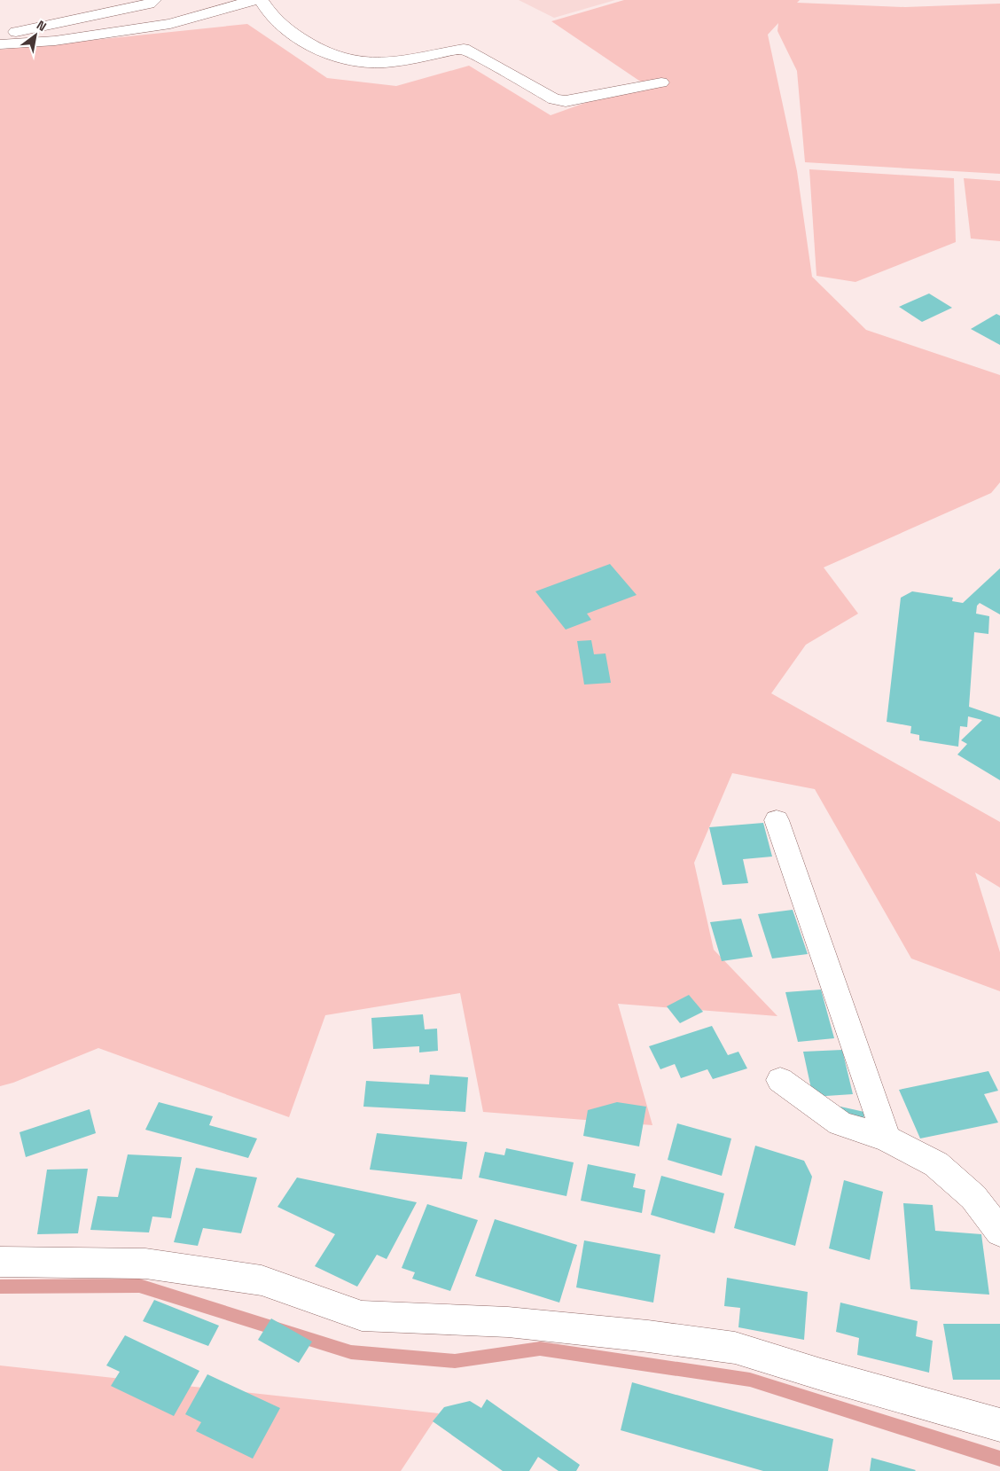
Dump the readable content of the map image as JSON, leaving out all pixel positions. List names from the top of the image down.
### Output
{
  "north": "top right"
}
